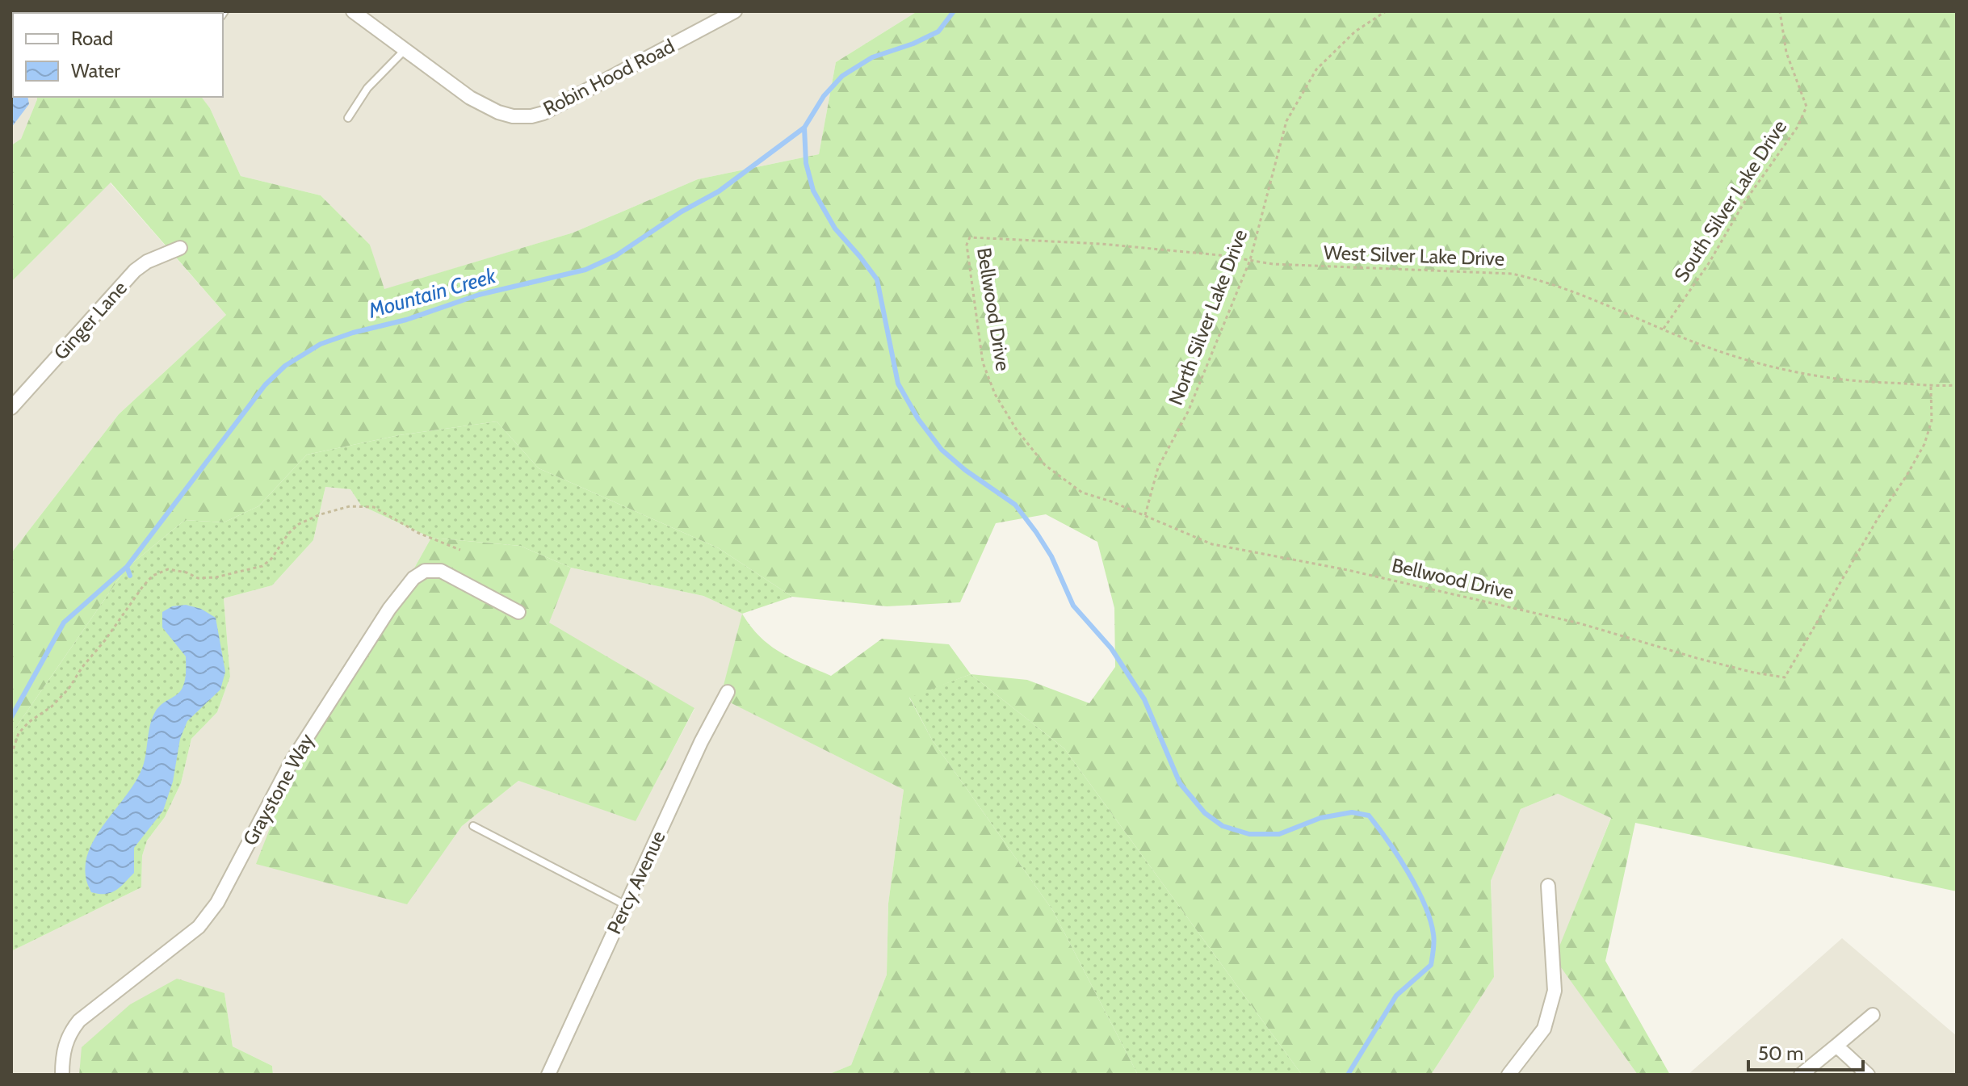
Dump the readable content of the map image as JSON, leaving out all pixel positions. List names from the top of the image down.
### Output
{
  "streets": {
    "street": [
      "Robin Hood Road",
      "Ginger Lane",
      "Graystone Way",
      "Percy Avenue"
    ],
    "path": [
      "South Silver Lake Drive",
      "West Silver Lake Drive",
      "Bellwood Drive",
      "North Silver Lake Drive"
    ]
  },
  "crossings": [
    ["South Silver Lake Drive", "West Silver Lake Drive"],
    ["West Silver Lake Drive", "Bellwood Drive"],
    ["West Silver Lake Drive", "North Silver Lake Drive"],
    ["Bellwood Drive", "North Silver Lake Drive"]
  ],
  "water": ["Mountain Creek"],
  "legend": ["Road", "Water"],
  "scale_bar": "50 m"
}
